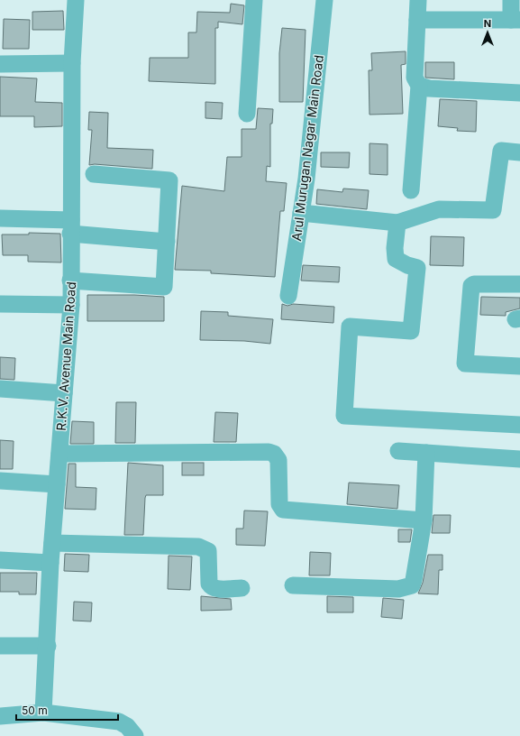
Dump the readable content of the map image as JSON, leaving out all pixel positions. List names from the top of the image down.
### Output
{
  "streets": {
    "street": ["Arul Murugan Nagar Main Road", "R.K.V. Avenue Main Road"]
  },
  "scale_bar": "50 m",
  "north": "top"
}
